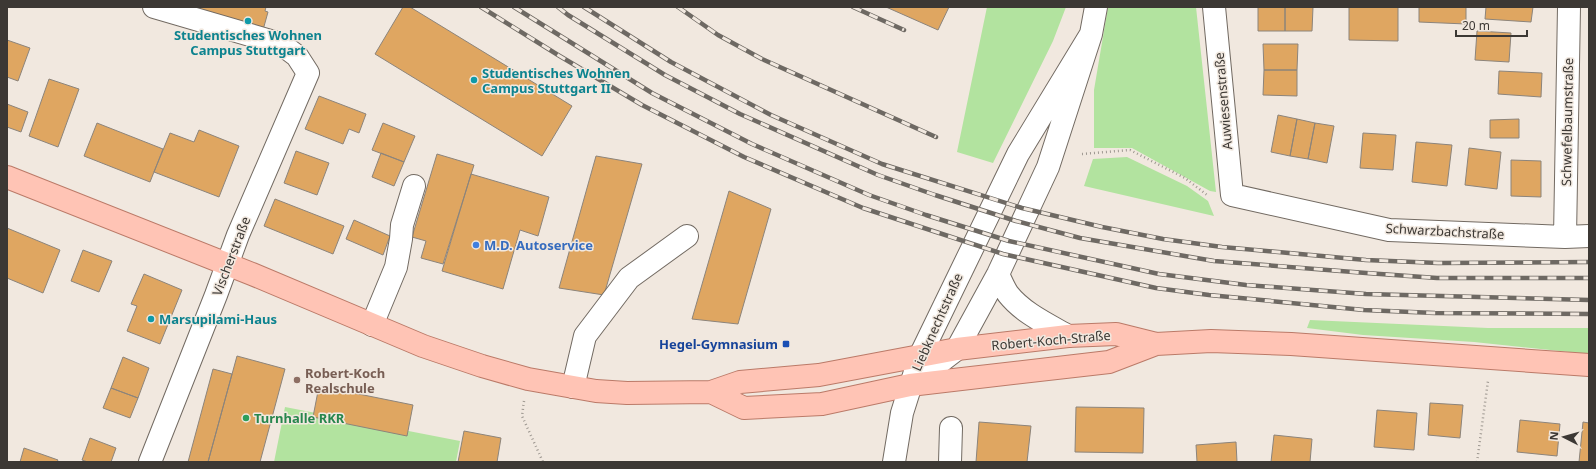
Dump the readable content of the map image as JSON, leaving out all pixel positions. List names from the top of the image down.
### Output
{
  "streets": {
    "main road": ["Robert-Koch-Straße"],
    "street": [
      "Auwiesenstraße",
      "Schwefelbaumstraße",
      "Schwarzbachstraße",
      "Vischerstraße",
      "Liebknechtstraße"
    ]
  },
  "crossings": [
    ["Auwiesenstraße", "Schwarzbachstraße"],
    ["Schwefelbaumstraße", "Schwarzbachstraße"],
    ["Vischerstraße", "Robert-Koch-Straße"],
    ["Liebknechtstraße", "Robert-Koch-Straße"]
  ],
  "places": {
    "other": [
      "Studentisches Wohnen Campus Stuttgart",
      "Studentisches Wohnen Campus Stuttgart II",
      "M.D. Autoservice",
      "Marsupilami-Haus",
      "Robert-Koch Realschule",
      "Turnhalle RKR"
    ],
    "transit": ["Hegel-Gymnasium"]
  },
  "scale_bar": "20 m",
  "north": "left"
}
